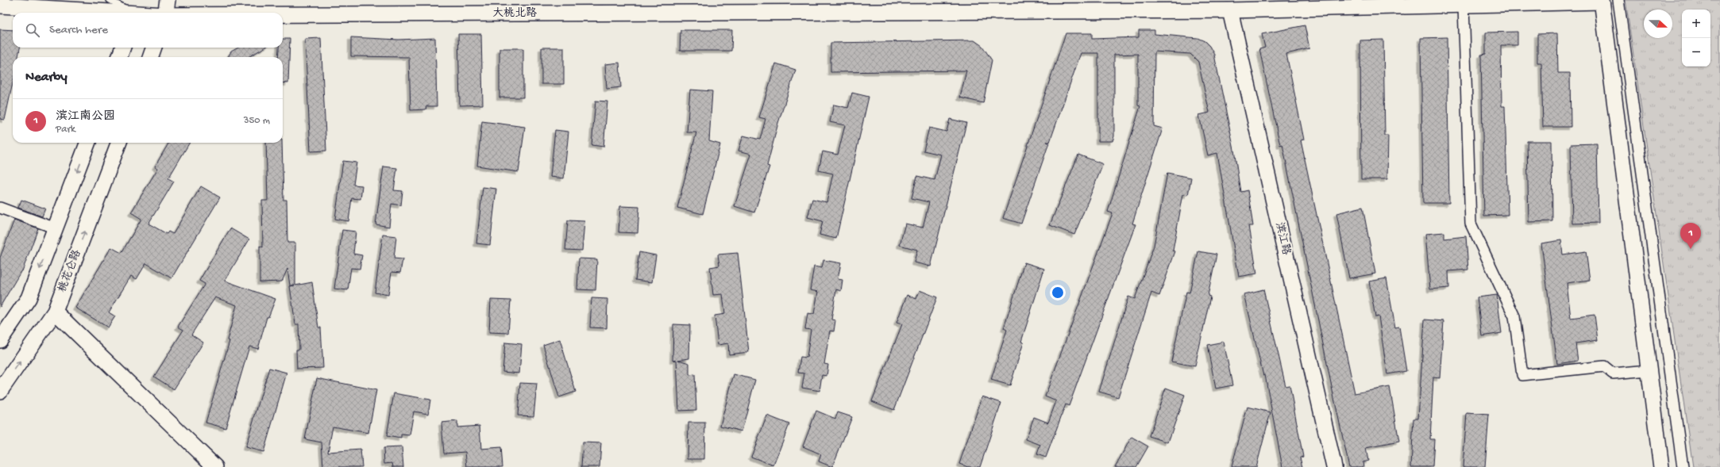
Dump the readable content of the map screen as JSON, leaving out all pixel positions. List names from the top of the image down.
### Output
{
  "streets": {
    "street": ["大桃北路", "滨江路", "桃花仑路"]
  },
  "crossings": [
    ["大桃北路", "滨江路"]
  ],
  "north": "right",
  "page": {
    "map_buttons": ["+", "−"],
    "search": "Search here",
    "heading": "Nearby",
    "list": [
      {
        "mark": "1",
        "name": "滨江南公园",
        "note": "Park",
        "value": "350 m"
      }
    ],
    "pins": "1"
  }
}
